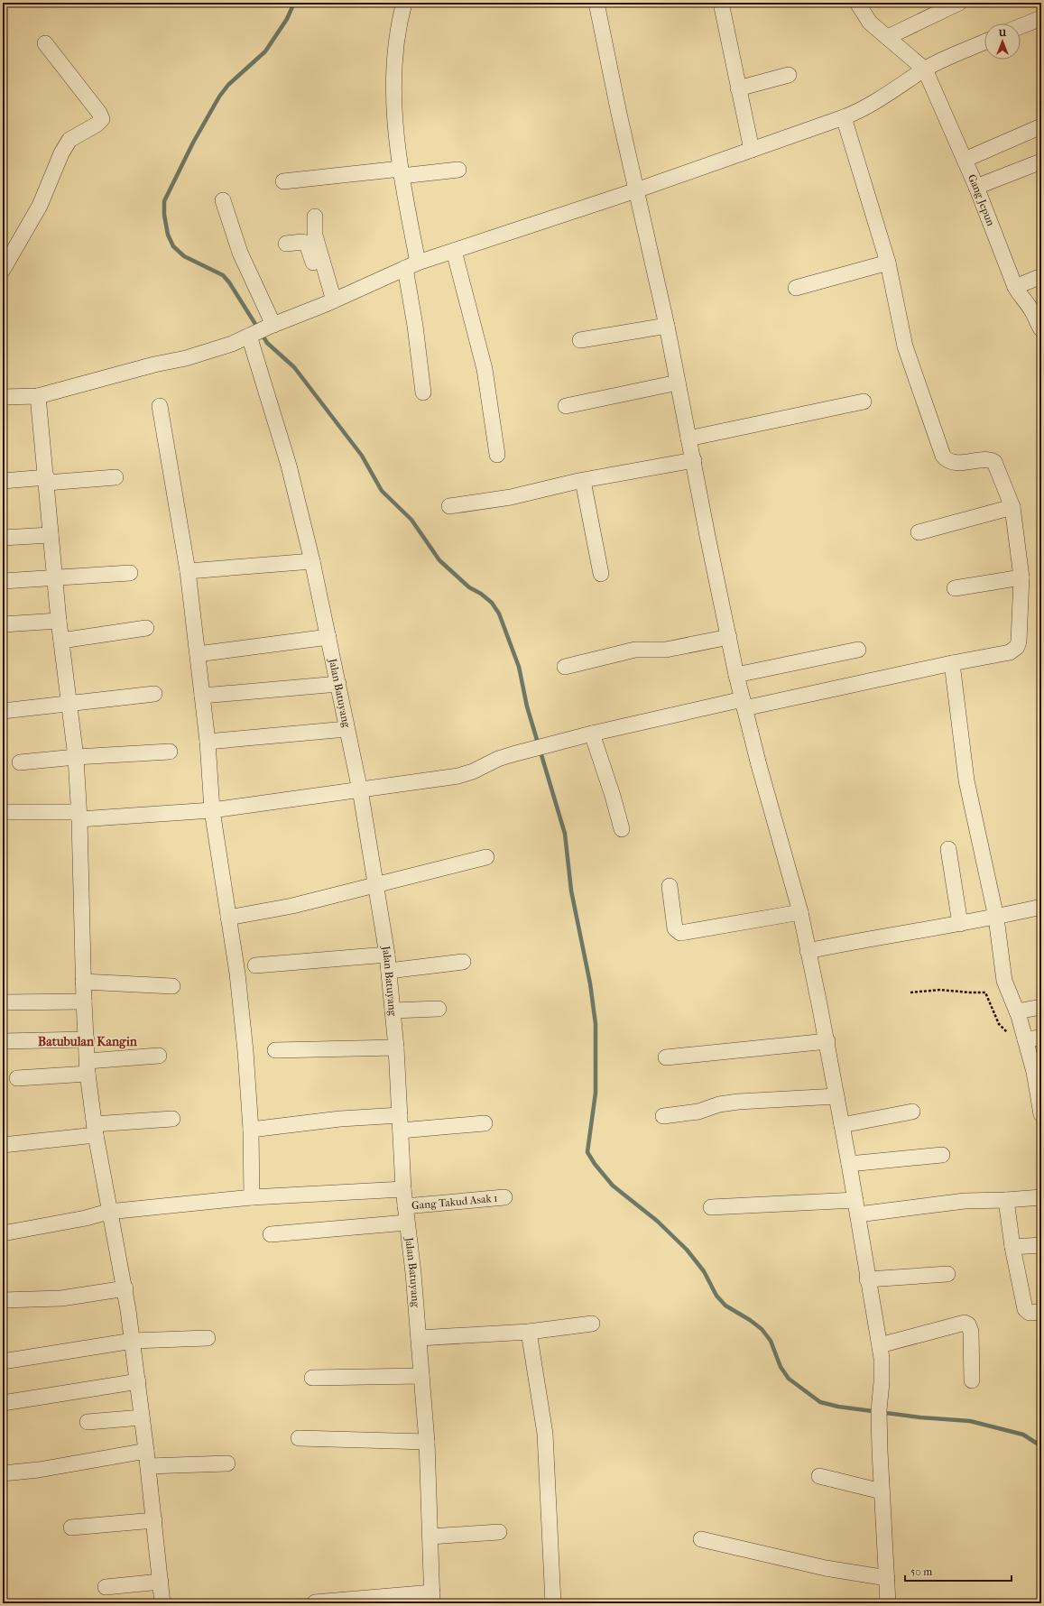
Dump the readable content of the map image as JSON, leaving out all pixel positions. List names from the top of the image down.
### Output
{
  "streets": {
    "street": ["Gang Jepun", "Jalan Batuyang", "Gang Takud Asak 1"]
  },
  "crossings": [
    ["Jalan Batuyang", "Gang Takud Asak 1"]
  ],
  "districts": ["Batubulan Kangin"],
  "scale_bar": "50 m",
  "north": "top"
}
